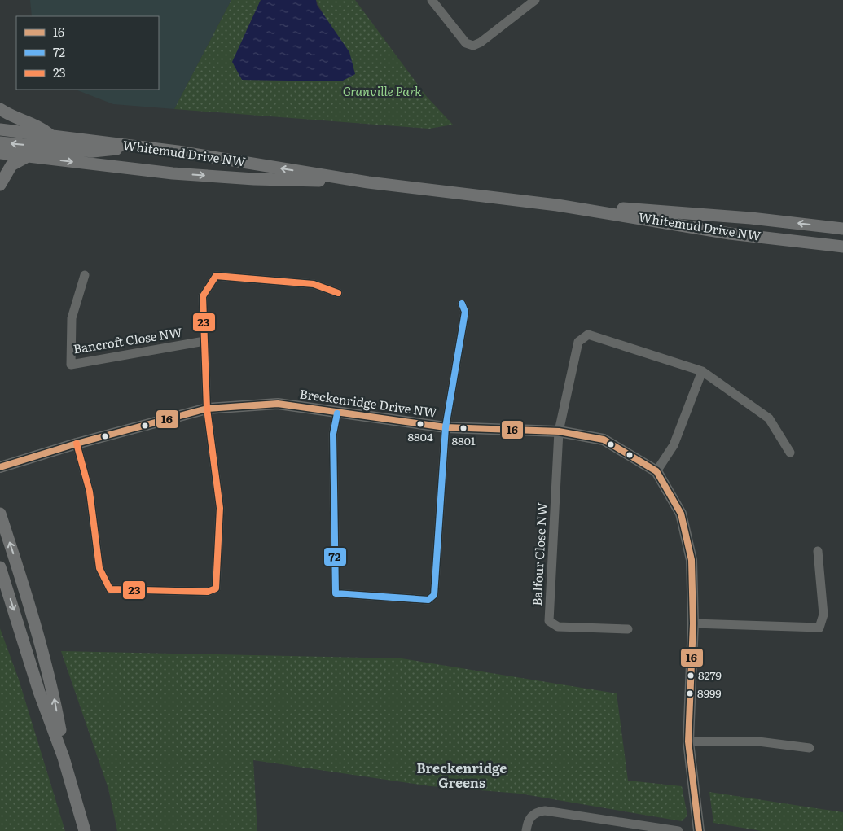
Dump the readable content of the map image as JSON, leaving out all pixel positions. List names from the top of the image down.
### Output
{
  "streets": {
    "main road": ["Whitemud Drive NW"],
    "street": ["Bancroft Close NW", "Breckenridge Drive NW", "Balfour Close NW"]
  },
  "crossings": [
    ["Breckenridge Drive NW", "Balfour Close NW"]
  ],
  "districts": ["Breckenridge Greens"],
  "parks": ["Granville Park"],
  "places": [
    "8804",
    "8801",
    "8279",
    "8999"
  ],
  "lines": ["transit line 23", "transit line 72", "transit line 16"],
  "legend": ["16", "72", "23"]
}
